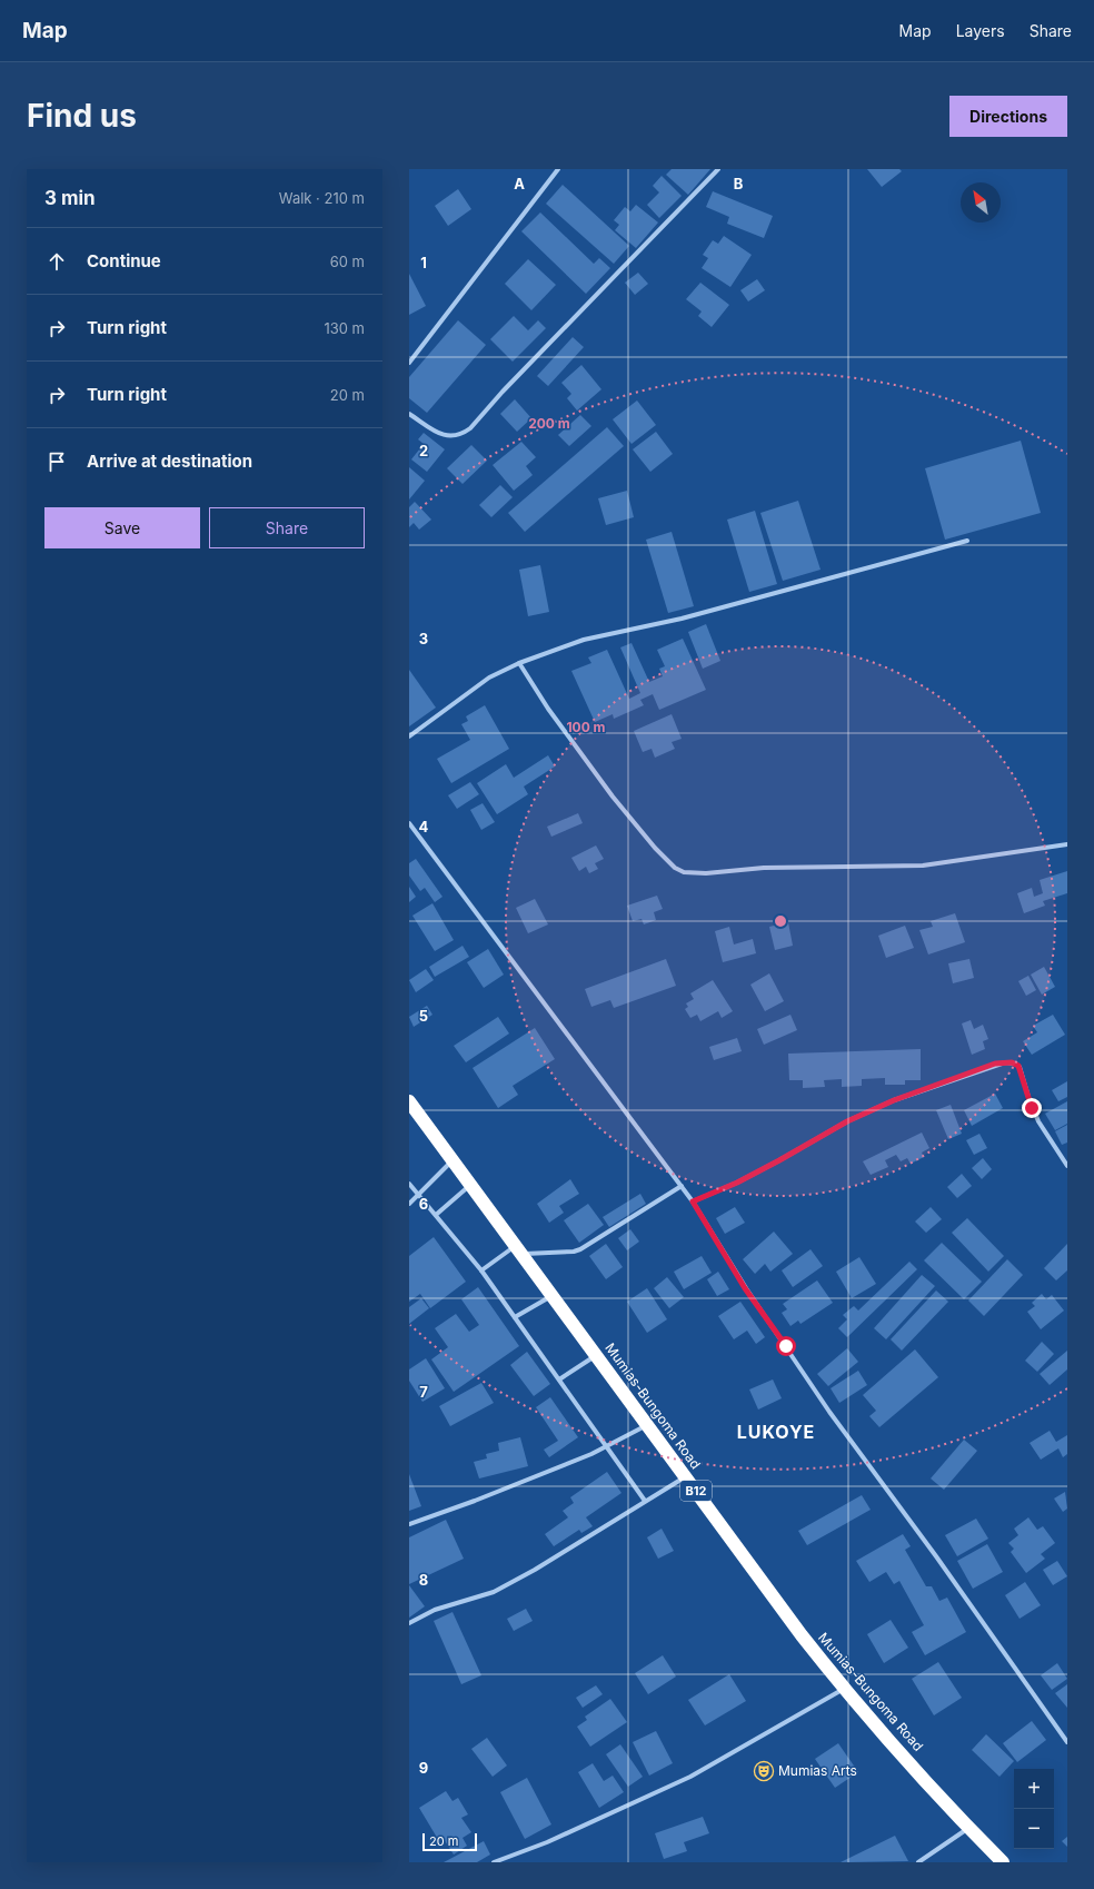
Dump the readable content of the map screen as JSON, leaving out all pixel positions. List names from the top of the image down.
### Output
{
  "streets": {
    "highway": ["Mumias-Bungoma Road", "B12"]
  },
  "districts": ["LUKOYE"],
  "places": {
    "theatre": ["Mumias Arts"]
  },
  "scale_bar": "20 m",
  "north": "top left",
  "page": {
    "header": "Map",
    "nav": ["Map", "Layers", "Share"],
    "buttons": [
      "Directions",
      ["Save", "Share"]
    ],
    "title": "Find us",
    "heading": ["3 min", "Walk · 210 m"],
    "list": [
      ["Continue", "60 m"],
      ["Turn right", "130 m"],
      ["Turn right", "20 m"],
      "Arrive at destination"
    ],
    "map_buttons": ["+", "−"],
    "scale": "20 m"
  },
  "grid": {
    "columns": ["A", "B"],
    "rows": [
      "1",
      "2",
      "3",
      "4",
      "5",
      "6",
      "7",
      "8",
      "9"
    ]
  },
  "rings": ["200 m", "100 m"]
}
